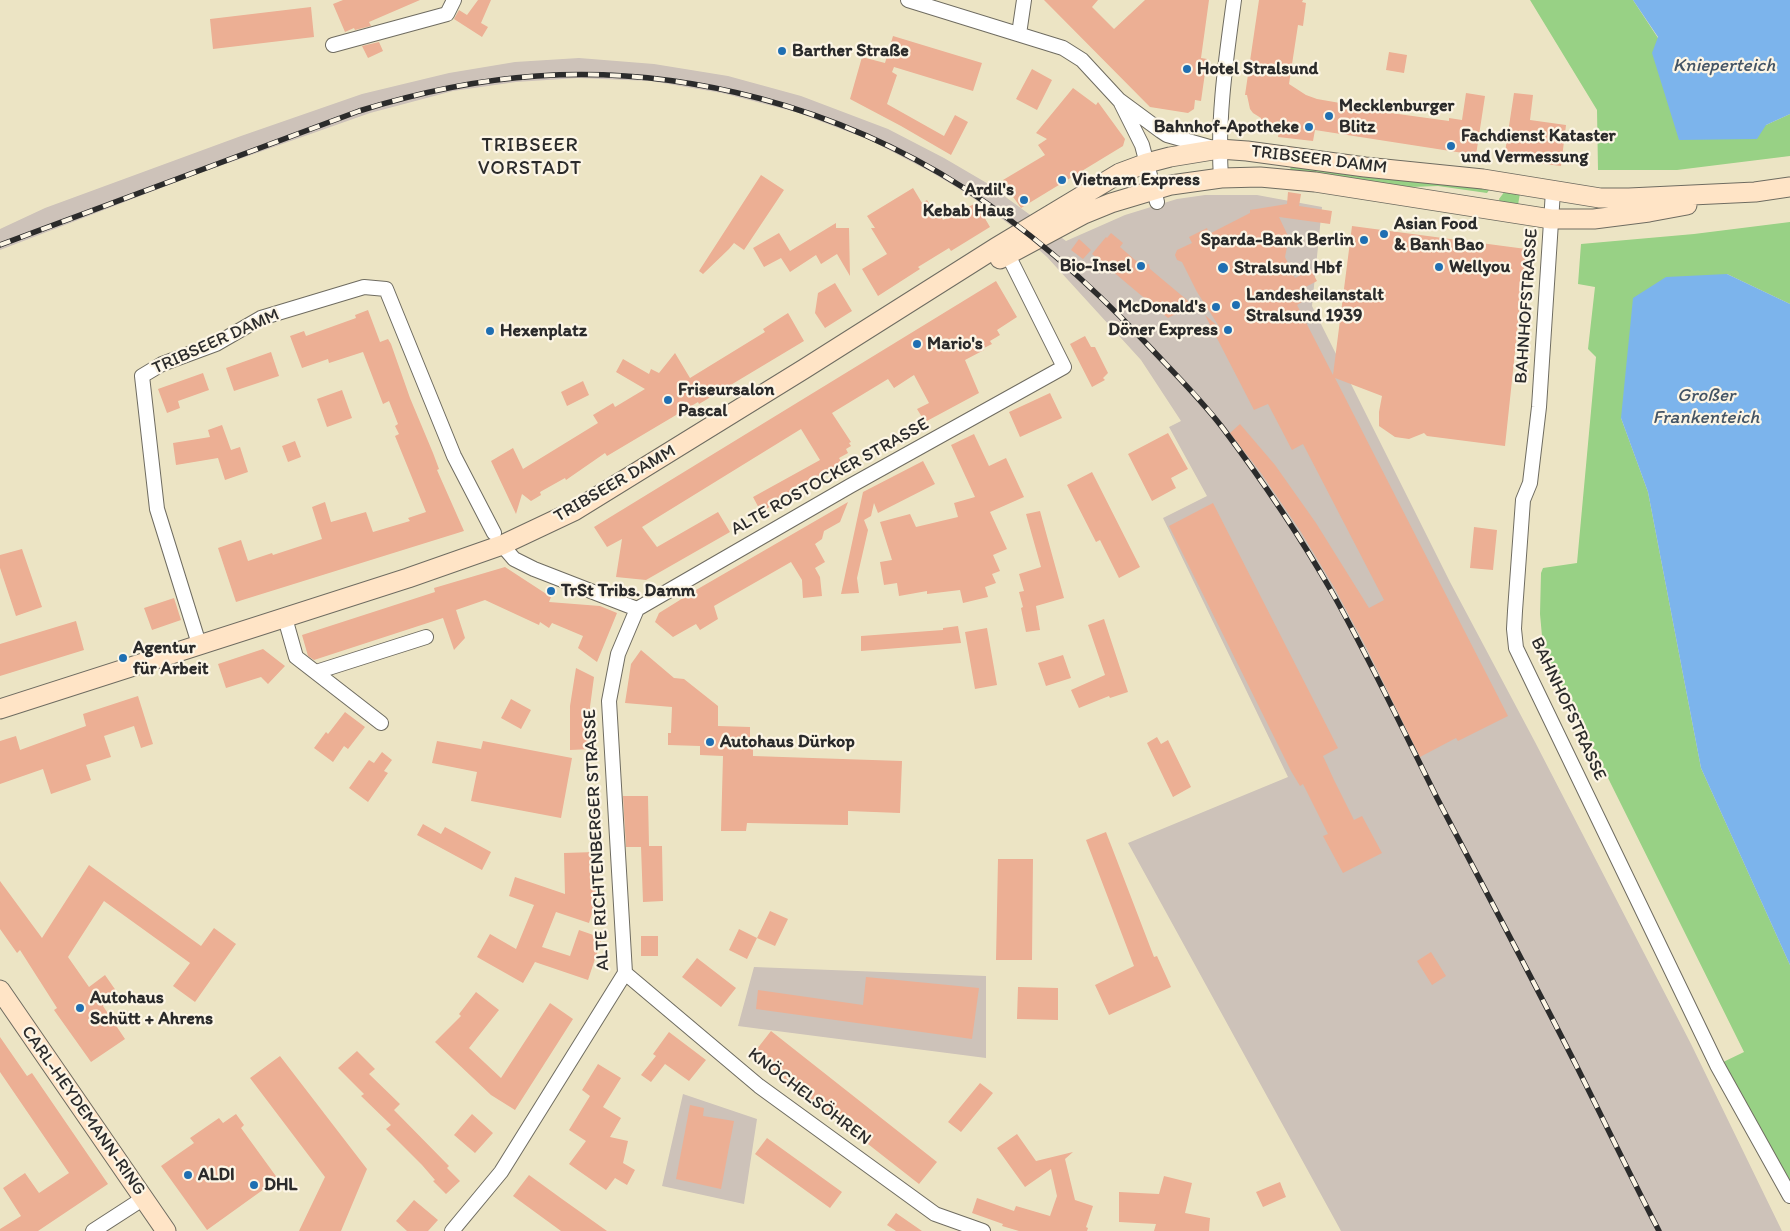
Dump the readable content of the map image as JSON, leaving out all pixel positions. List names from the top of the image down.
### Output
{
  "streets": {
    "main road": ["TRIBSEER DAMM", "CARL-HEYDEMANN-RING"],
    "street": [
      "BAHNHOFSTRASSE",
      "ALTE ROSTOCKER STRASSE",
      "ALTE RICHTENBERGER STRASSE",
      "KNÖCHELSÖHREN"
    ]
  },
  "crossings": [
    ["TRIBSEER DAMM", "BAHNHOFSTRASSE"],
    ["TRIBSEER DAMM", "ALTE ROSTOCKER STRASSE"],
    ["ALTE ROSTOCKER STRASSE", "ALTE RICHTENBERGER STRASSE"],
    ["ALTE RICHTENBERGER STRASSE", "KNÖCHELSÖHREN"]
  ],
  "districts": ["TRIBSEER VORSTADT"],
  "water": ["Knieperteich", "Großer Frankenteich"],
  "places": [
    "Barther Straße",
    "Hotel Stralsund",
    "Mecklenburger Blitz",
    "Bahnhof-Apotheke",
    "Fachdienst Kataster und Vermessung",
    "Vietnam Express",
    "Ardil's Kebab Haus",
    "Asian Food & Banh Bao",
    "Sparda-Bank Berlin",
    "Bio-Insel",
    "Wellyou",
    "Stralsund Hbf",
    "Landesheilanstalt Stralsund 1939",
    "McDonald's",
    "Döner Express",
    "Hexenplatz",
    "Mario's",
    "Friseursalon Pascal",
    "TrSt Tribs. Damm",
    "Agentur für Arbeit",
    "Autohaus Dürkop",
    "Autohaus Schütt + Ahrens",
    "ALDI",
    "DHL"
  ]
}
